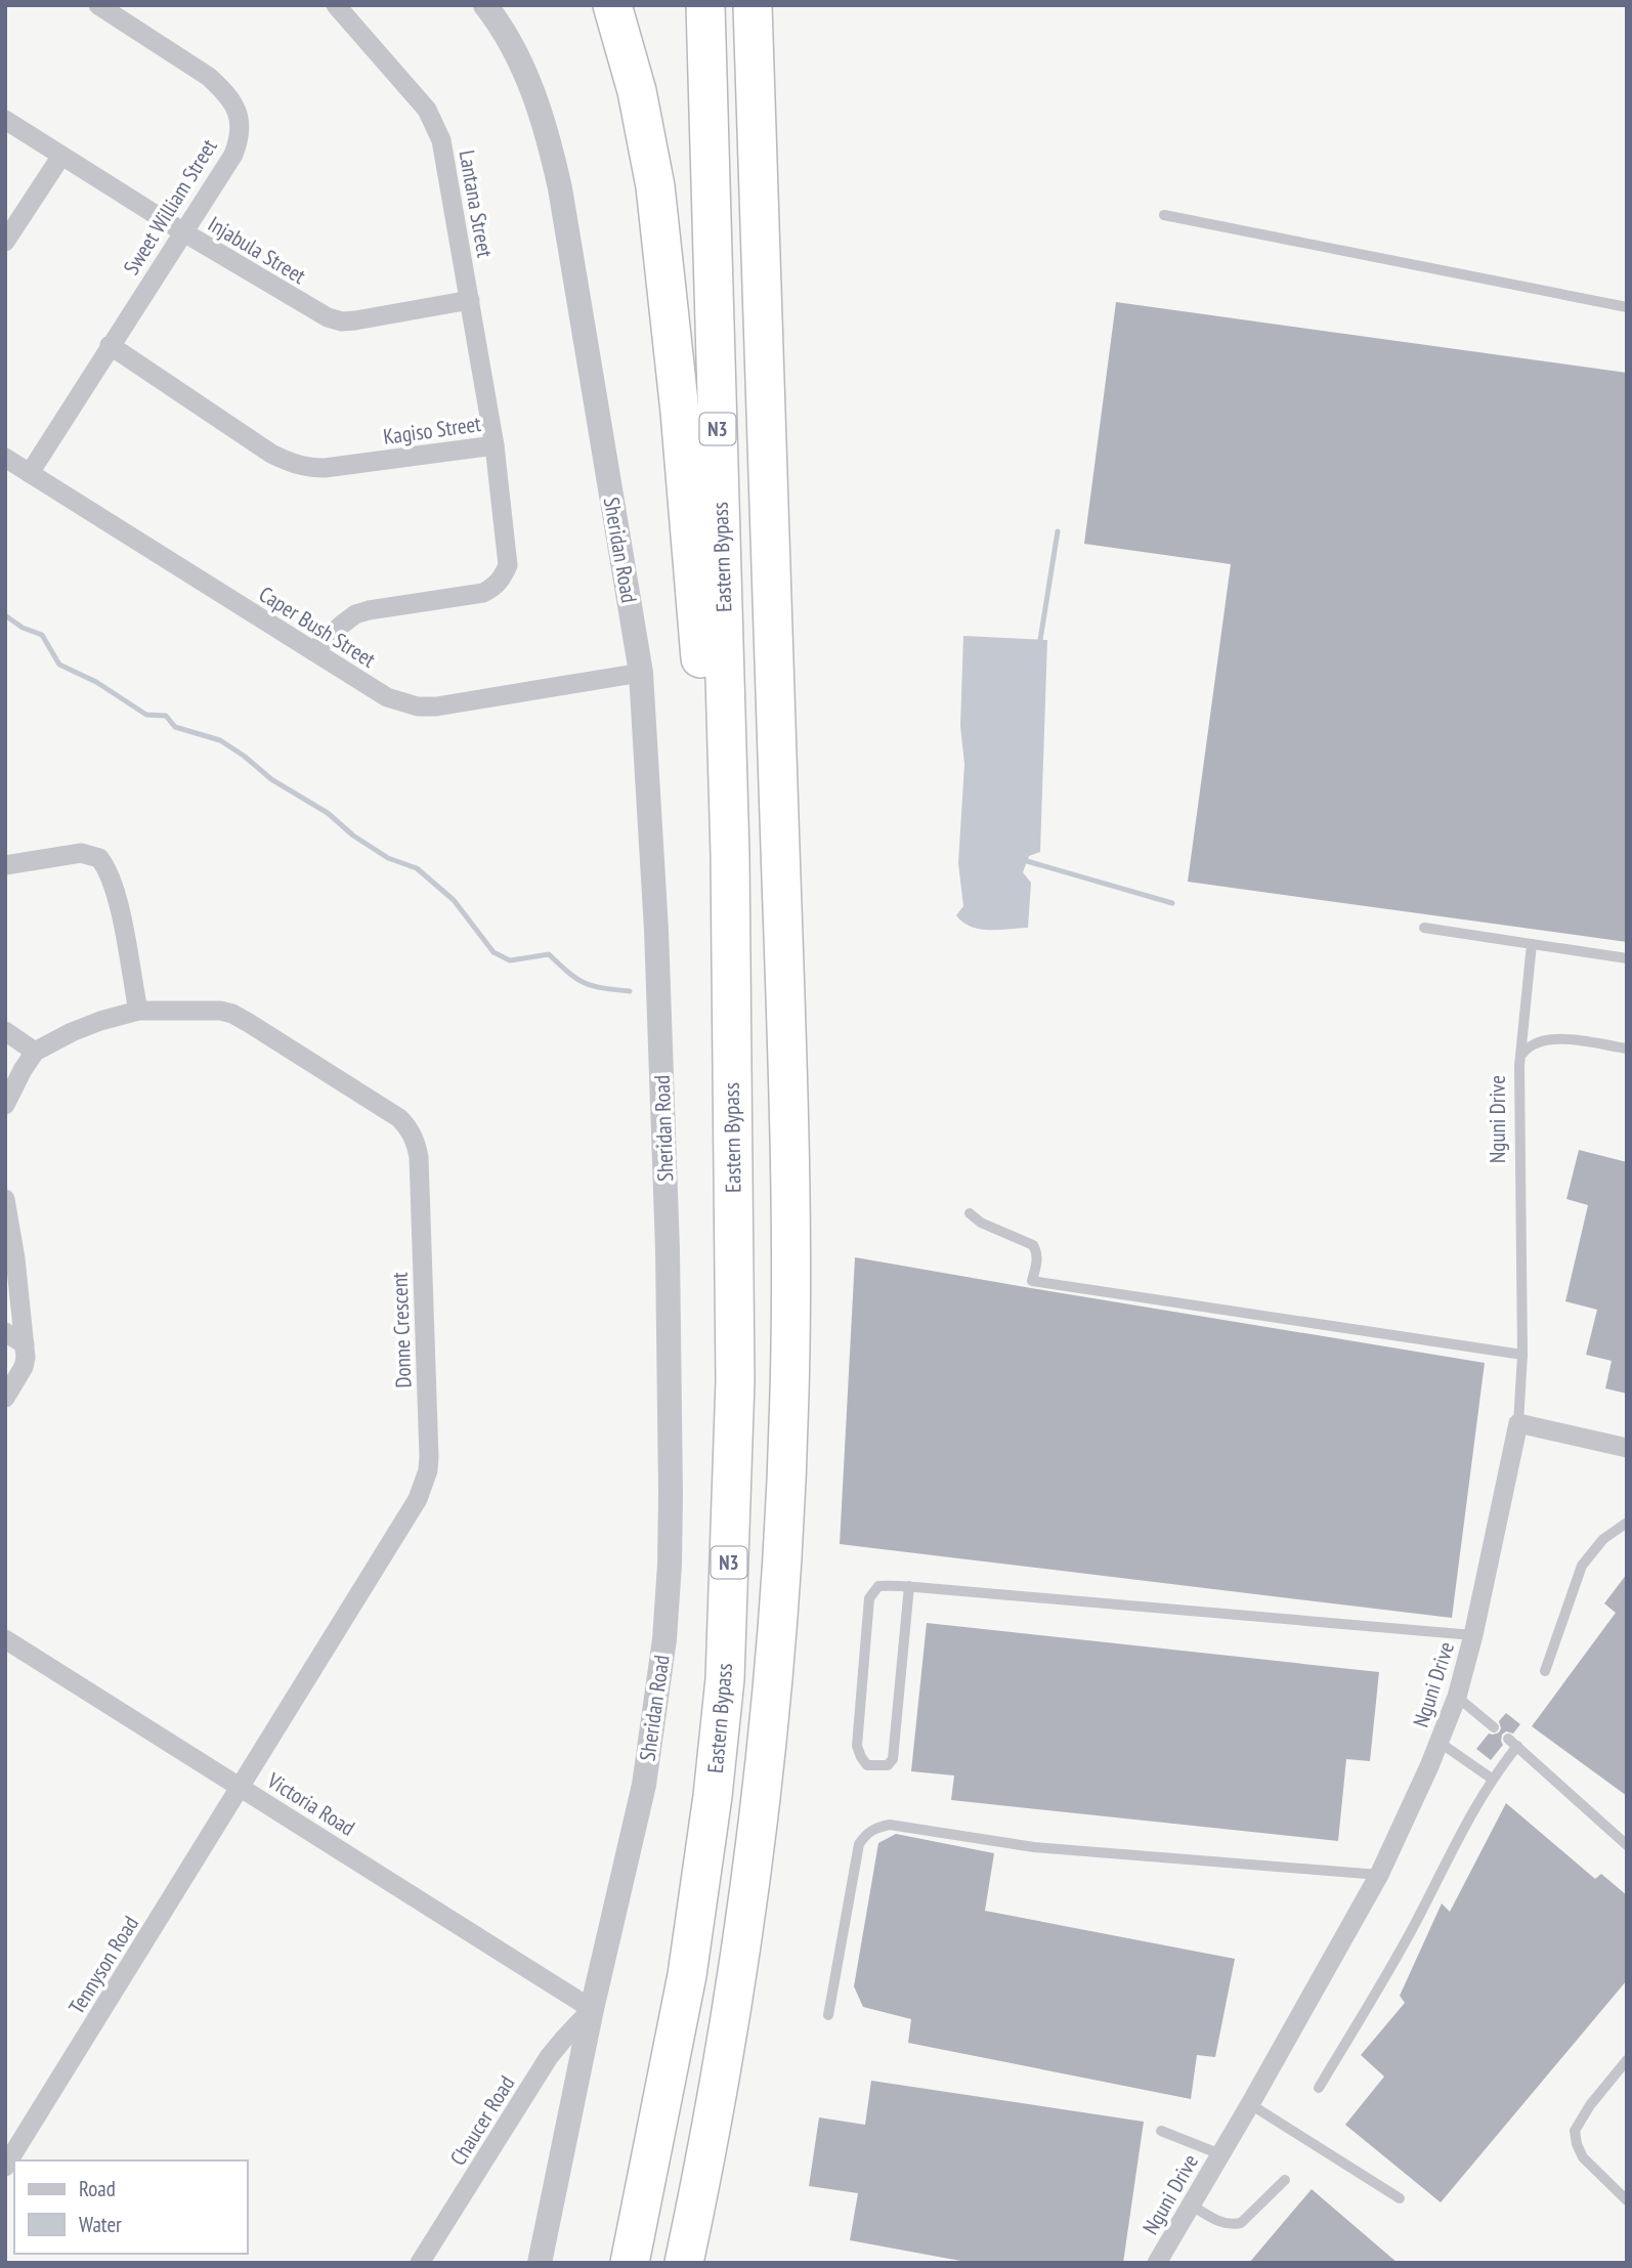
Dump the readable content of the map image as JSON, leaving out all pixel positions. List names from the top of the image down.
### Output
{
  "streets": {
    "highway": ["N3", "Eastern Bypass"],
    "street": [
      "Lantana Street",
      "Sweet William Street",
      "Injabula Street",
      "Kagiso Street",
      "Sheridan Road",
      "Caper Bush Street",
      "Nguni Drive",
      "Donne Crescent",
      "Victoria Road",
      "Tennyson Road",
      "Chaucer Road"
    ]
  },
  "crossings": [
    ["Lantana Street", "Injabula Street"],
    ["Lantana Street", "Kagiso Street"],
    ["Sweet William Street", "Injabula Street"],
    ["Sweet William Street", "Kagiso Street"],
    ["Sweet William Street", "Caper Bush Street"],
    ["Kagiso Street", "Caper Bush Street"],
    ["Sheridan Road", "Caper Bush Street"],
    ["Sheridan Road", "Victoria Road"],
    ["Sheridan Road", "Chaucer Road"],
    ["Donne Crescent", "Victoria Road"],
    ["Donne Crescent", "Tennyson Road"],
    ["Victoria Road", "Tennyson Road"],
    ["Victoria Road", "Chaucer Road"]
  ],
  "legend": ["Road", "Water"]
}
